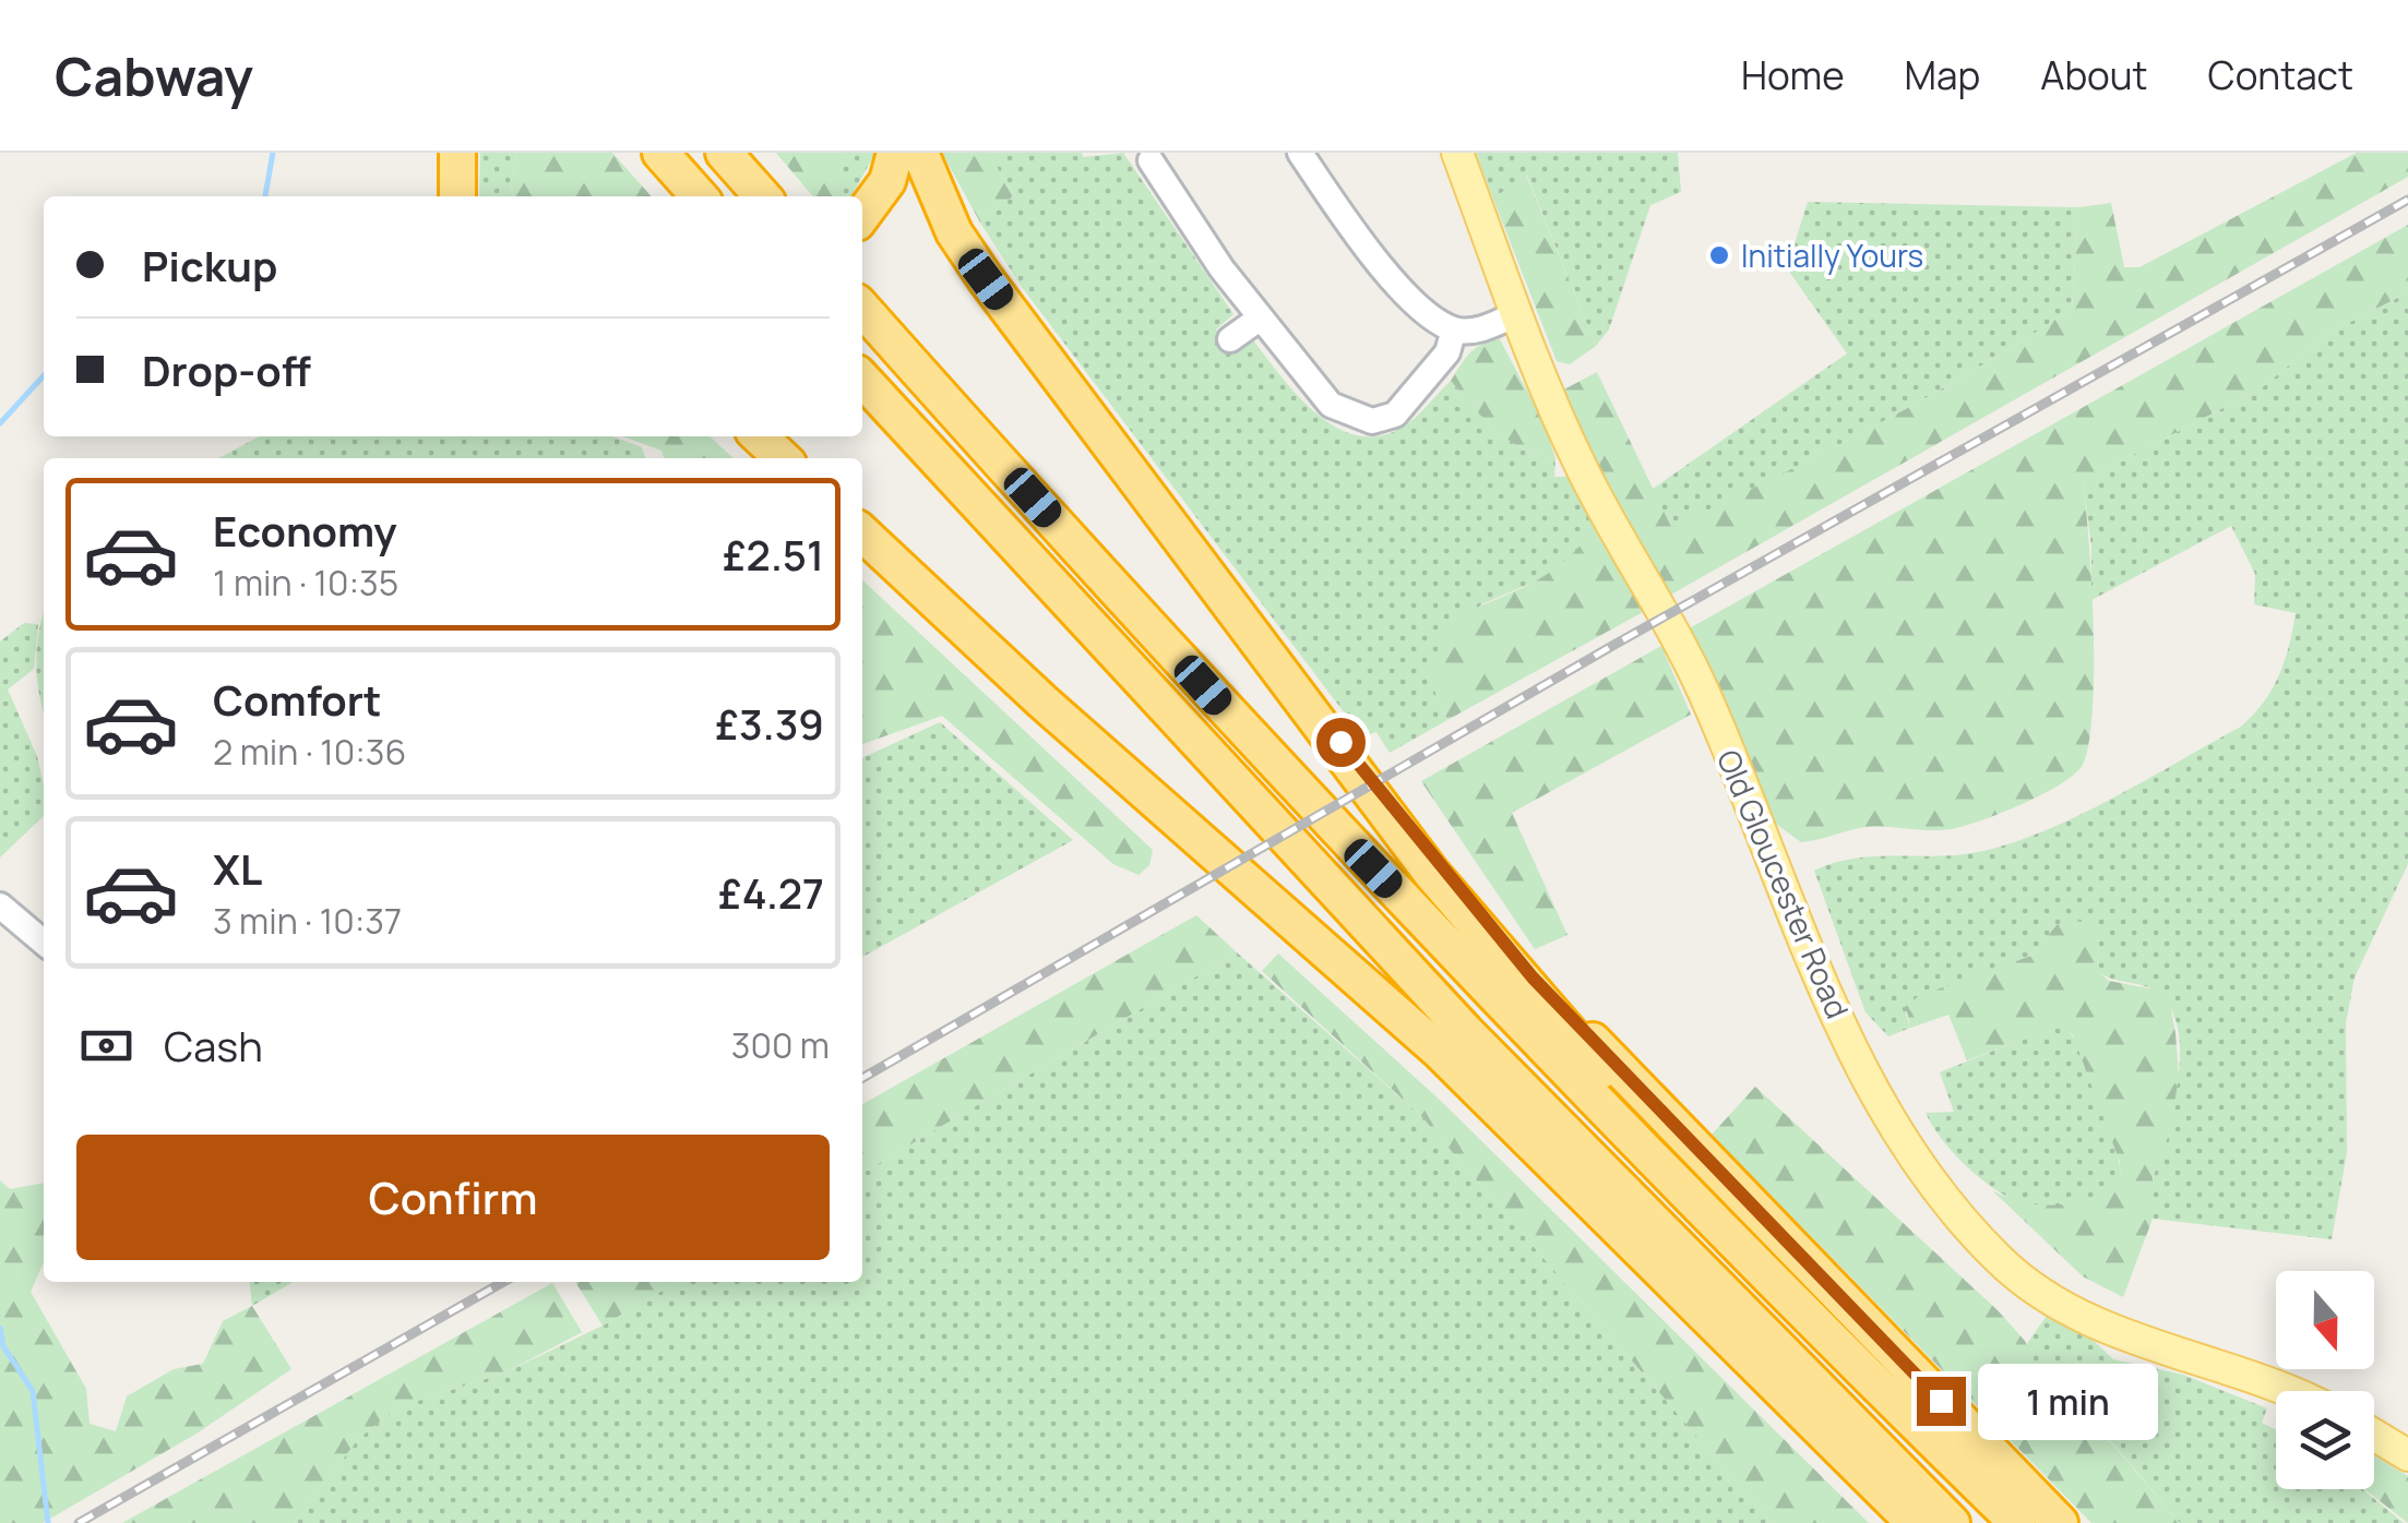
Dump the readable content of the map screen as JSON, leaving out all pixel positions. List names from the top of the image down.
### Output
{
  "streets": {
    "main road": ["Old Gloucester Road"]
  },
  "places": ["Initially Yours"],
  "north": "bottom",
  "page": {
    "header": "Cabway",
    "nav": [
      "Home",
      "Map",
      "About",
      "Contact"
    ],
    "banner": ["Pickup", "Drop-off"],
    "list": [
      {
        "name": "Economy",
        "note": "1 min · 10:35",
        "value": "£2.51"
      },
      {
        "name": "Comfort",
        "note": "2 min · 10:36",
        "value": "£3.39"
      },
      {
        "name": "XL",
        "note": "3 min · 10:37",
        "value": "£4.27"
      }
    ],
    "pay": ["Cash", "300 m"],
    "buttons": "Confirm",
    "bubble": "1 min"
  }
}
